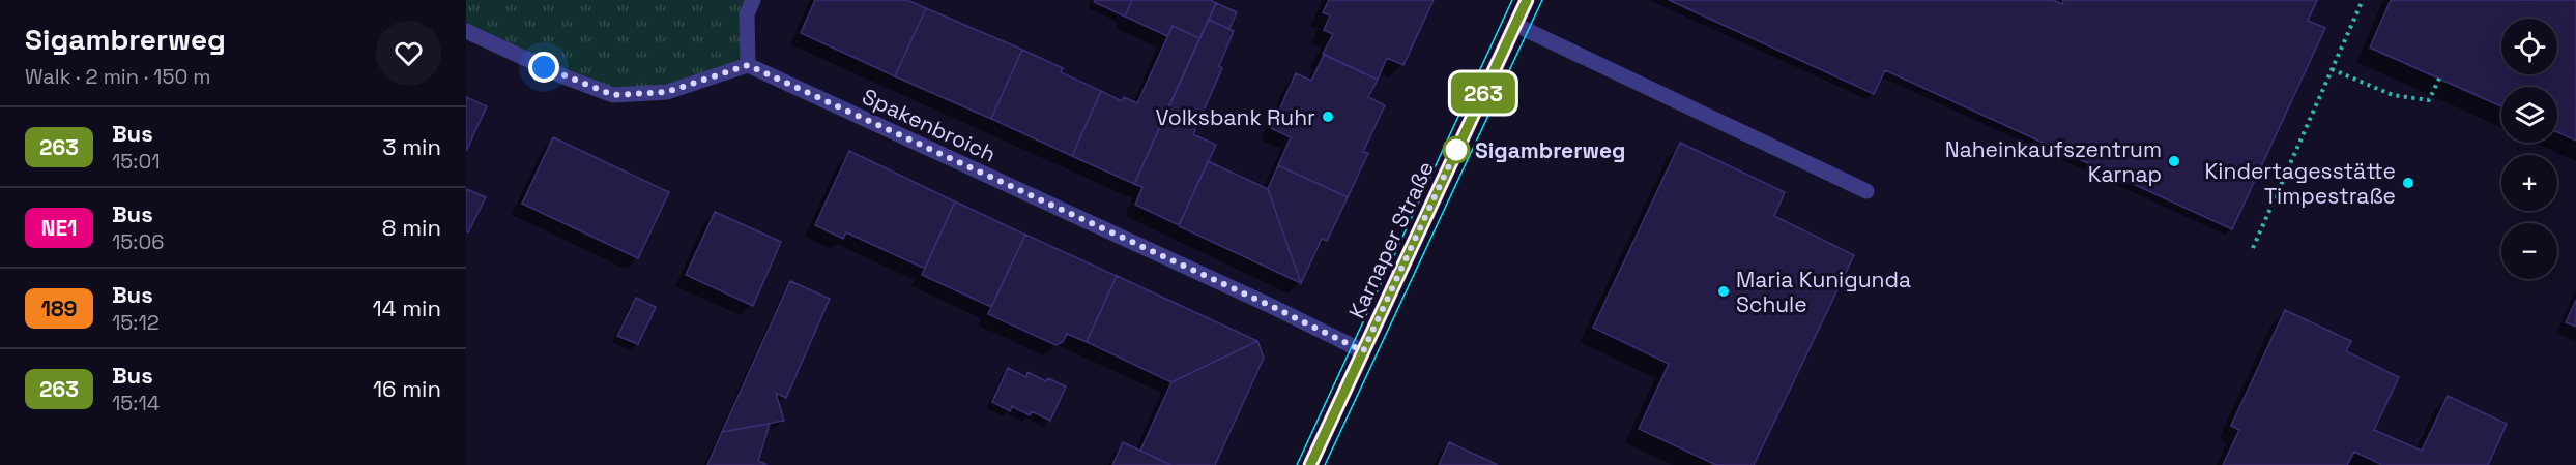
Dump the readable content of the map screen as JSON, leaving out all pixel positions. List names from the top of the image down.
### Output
{
  "streets": {
    "main road": ["Karnaper Straße"],
    "street": ["Spakenbroich"]
  },
  "crossings": [
    ["Spakenbroich", "Karnaper Straße"]
  ],
  "places": [
    "Volksbank Ruhr",
    "Sigambrerweg",
    "Naheinkaufszentrum Karnap",
    "Kindertagesstätte Timpestraße",
    "Maria Kunigunda Schule"
  ],
  "lines": ["bus line 263"],
  "page": {
    "heading": ["Sigambrerweg", "Walk · 2 min · 150 m"],
    "on_map": "263",
    "map_buttons": ["+", "−"],
    "list": [
      {
        "mark": "263",
        "name": "Bus",
        "note": "15:01",
        "value": "3 min"
      },
      {
        "mark": "NE1",
        "name": "Bus",
        "note": "15:06",
        "value": "8 min"
      },
      {
        "mark": "189",
        "name": "Bus",
        "note": "15:12",
        "value": "14 min"
      },
      {
        "mark": "263",
        "name": "Bus",
        "note": "15:14",
        "value": "16 min"
      }
    ]
  }
}
